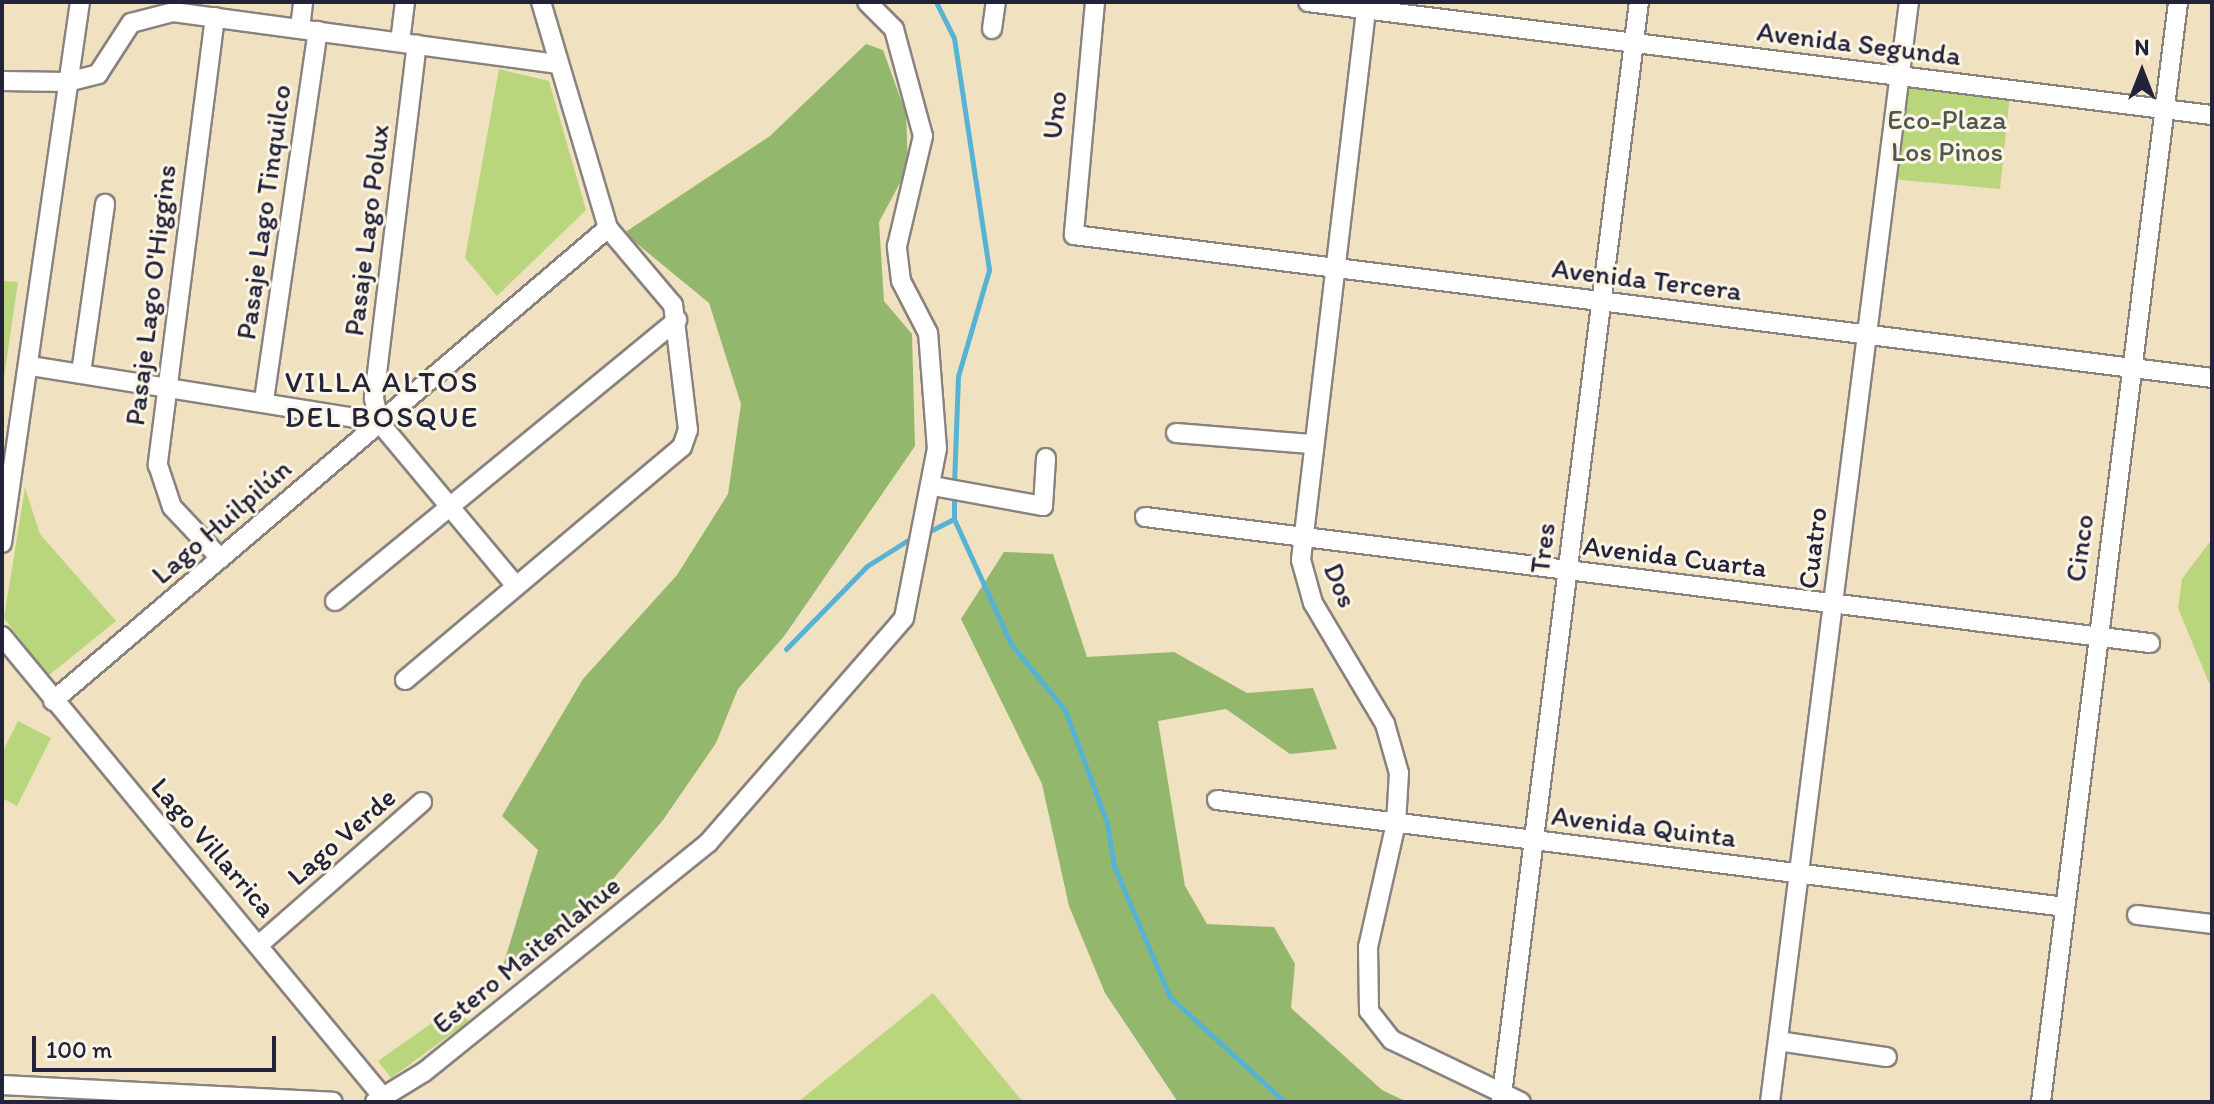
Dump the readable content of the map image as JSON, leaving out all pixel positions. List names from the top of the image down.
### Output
{
  "streets": {
    "street": [
      "Avenida Segunda",
      "Uno",
      "Pasaje Lago Tinquilco",
      "Pasaje Lago Polux",
      "Avenida Tercera",
      "Pasaje Lago O'Higgins",
      "Lago Huilpilún",
      "Tres",
      "Cuatro",
      "Cinco",
      "Avenida Cuarta",
      "Dos",
      "Avenida Quinta",
      "Lago Verde",
      "Lago Villarrica",
      "Estero Maitenlahue"
    ]
  },
  "crossings": [
    ["Avenida Segunda", "Tres"],
    ["Avenida Segunda", "Cuatro"],
    ["Avenida Segunda", "Cinco"],
    ["Avenida Segunda", "Dos"],
    ["Uno", "Avenida Tercera"],
    ["Pasaje Lago Polux", "Lago Huilpilún"],
    ["Avenida Tercera", "Tres"],
    ["Avenida Tercera", "Cuatro"],
    ["Avenida Tercera", "Cinco"],
    ["Avenida Tercera", "Dos"],
    ["Pasaje Lago O'Higgins", "Lago Huilpilún"],
    ["Lago Huilpilún", "Lago Villarrica"],
    ["Tres", "Avenida Cuarta"],
    ["Tres", "Dos"],
    ["Tres", "Avenida Quinta"],
    ["Cuatro", "Avenida Cuarta"],
    ["Cuatro", "Avenida Quinta"],
    ["Cinco", "Avenida Cuarta"],
    ["Cinco", "Avenida Quinta"],
    ["Avenida Cuarta", "Dos"],
    ["Dos", "Avenida Quinta"],
    ["Lago Verde", "Lago Villarrica"],
    ["Lago Villarrica", "Estero Maitenlahue"]
  ],
  "districts": ["VILLA ALTOS DEL BOSQUE"],
  "parks": ["Eco-Plaza Los Pinos"],
  "scale_bar": "100 m",
  "north": "top"
}
